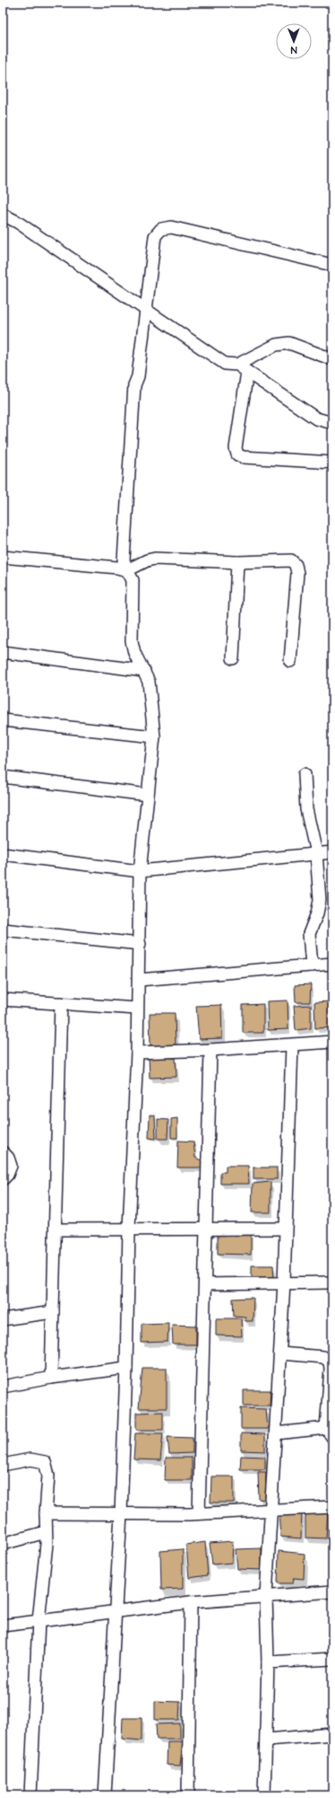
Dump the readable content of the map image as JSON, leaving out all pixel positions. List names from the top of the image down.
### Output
{
  "north": "bottom"
}
